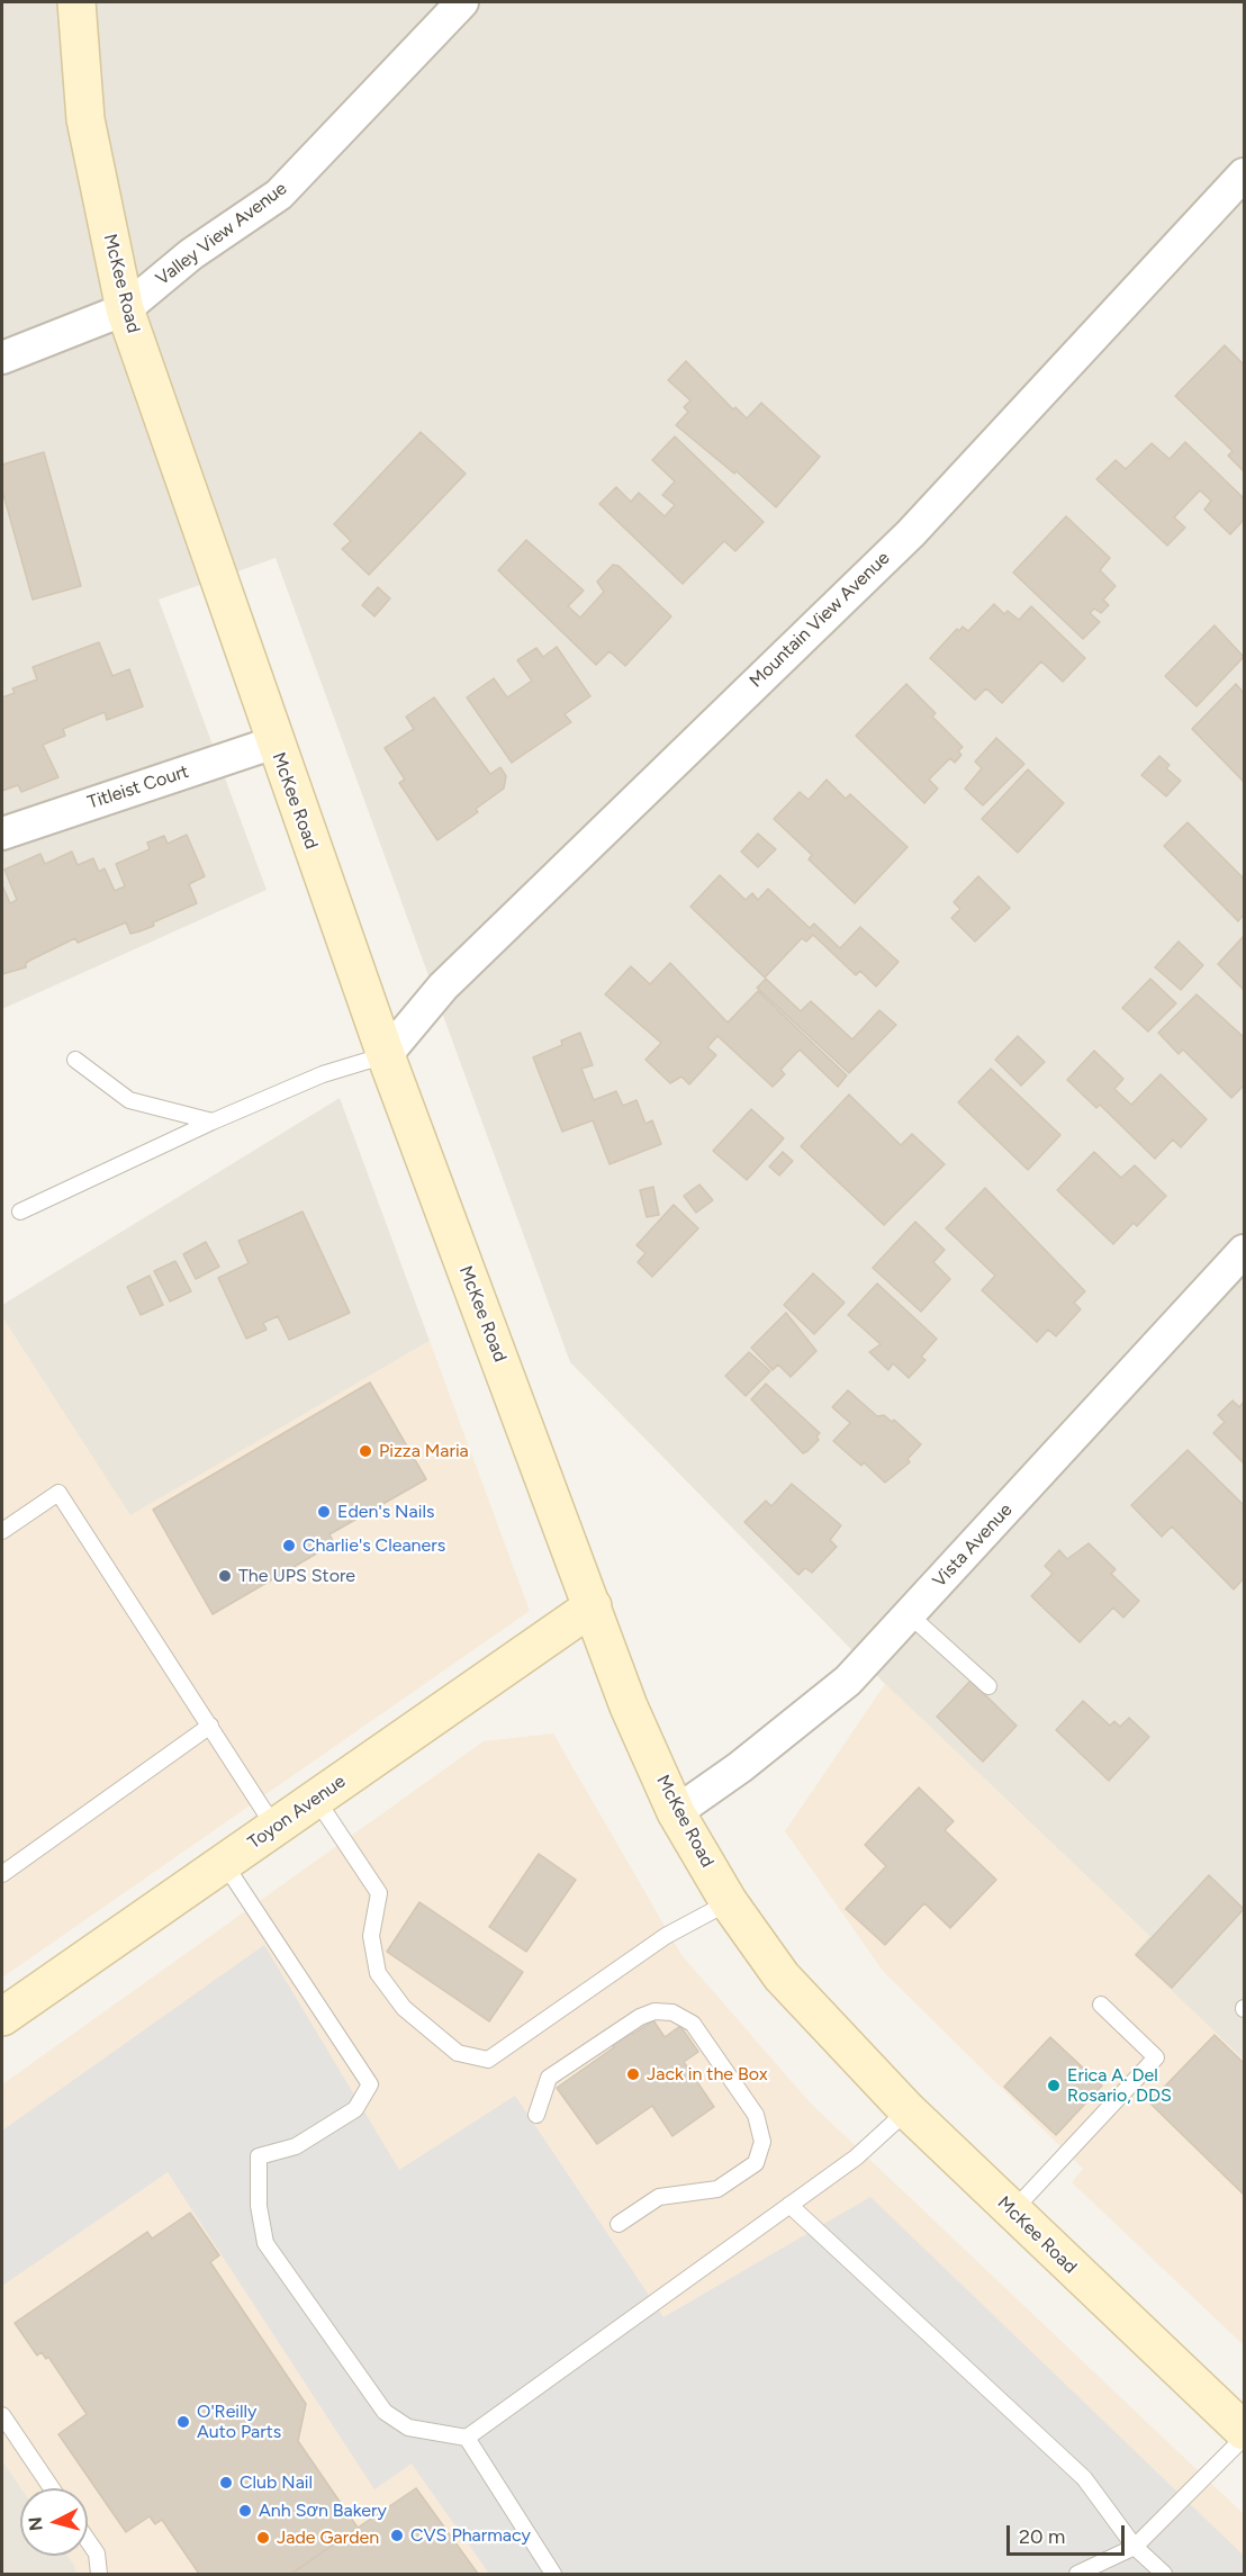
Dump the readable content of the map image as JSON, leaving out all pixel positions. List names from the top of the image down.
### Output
{
  "streets": {
    "street": [
      "Valley View Avenue",
      "McKee Road",
      "Mountain View Avenue",
      "Titleist Court",
      "Vista Avenue",
      "Toyon Avenue"
    ]
  },
  "crossings": [
    ["Valley View Avenue", "McKee Road"],
    ["McKee Road", "Mountain View Avenue"],
    ["McKee Road", "Titleist Court"],
    ["McKee Road", "Vista Avenue"],
    ["McKee Road", "Toyon Avenue"]
  ],
  "places": [
    "Pizza Maria",
    "Eden's Nails",
    "Charlie's Cleaners",
    "The UPS Store",
    "Jack in the Box",
    "Erica A. Del Rosario, DDS",
    "O'Reilly Auto Parts",
    "Club Nail",
    "Anh Sơn Bakery",
    "CVS Pharmacy",
    "Jade Garden"
  ],
  "scale_bar": "20 m",
  "north": "left"
}
